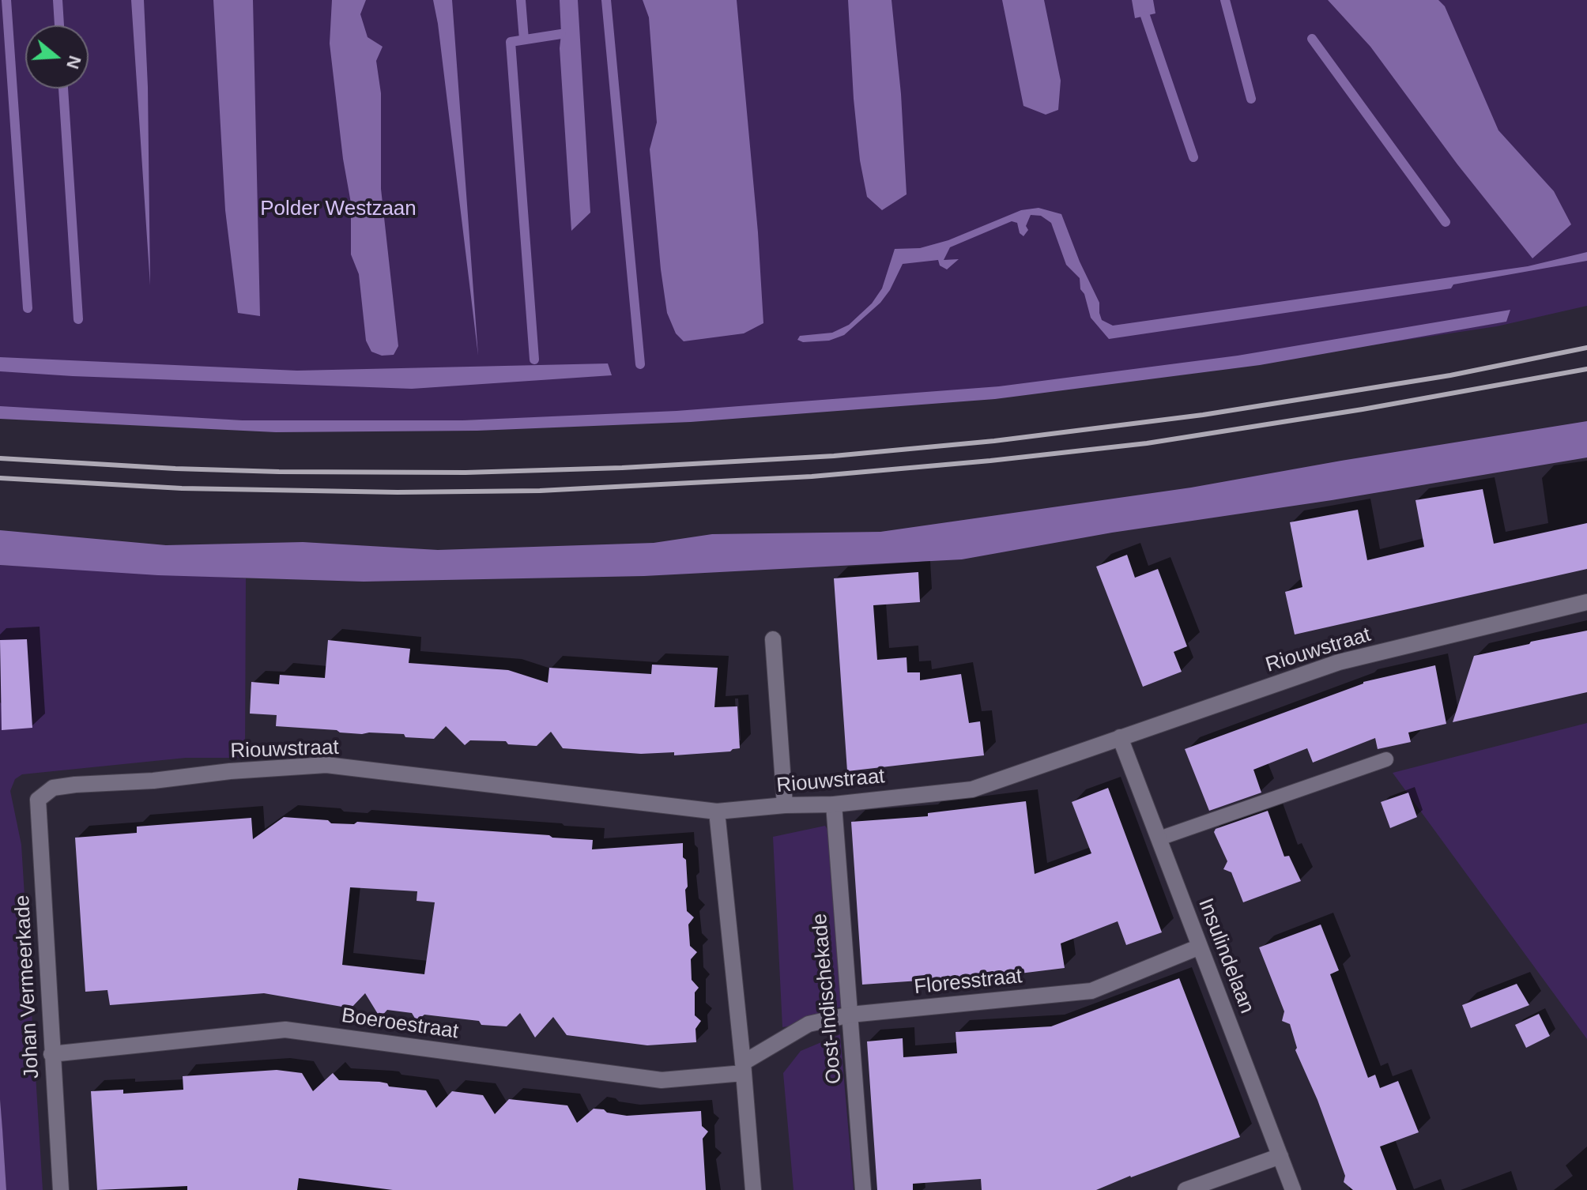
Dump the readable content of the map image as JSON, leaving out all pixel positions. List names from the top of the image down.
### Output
{
  "streets": {
    "street": [
      "Riouwstraat",
      "Insulindelaan",
      "Floresstraat",
      "Johan Vermeerkade",
      "Oost-Indischekade",
      "Boeroestraat"
    ]
  },
  "crossings": [
    ["Riouwstraat", "Insulindelaan"],
    ["Riouwstraat", "Johan Vermeerkade"],
    ["Riouwstraat", "Oost-Indischekade"],
    ["Insulindelaan", "Floresstraat"],
    ["Floresstraat", "Oost-Indischekade"],
    ["Floresstraat", "Boeroestraat"],
    ["Johan Vermeerkade", "Boeroestraat"]
  ],
  "parks": ["Polder Westzaan"],
  "north": "right"
}
